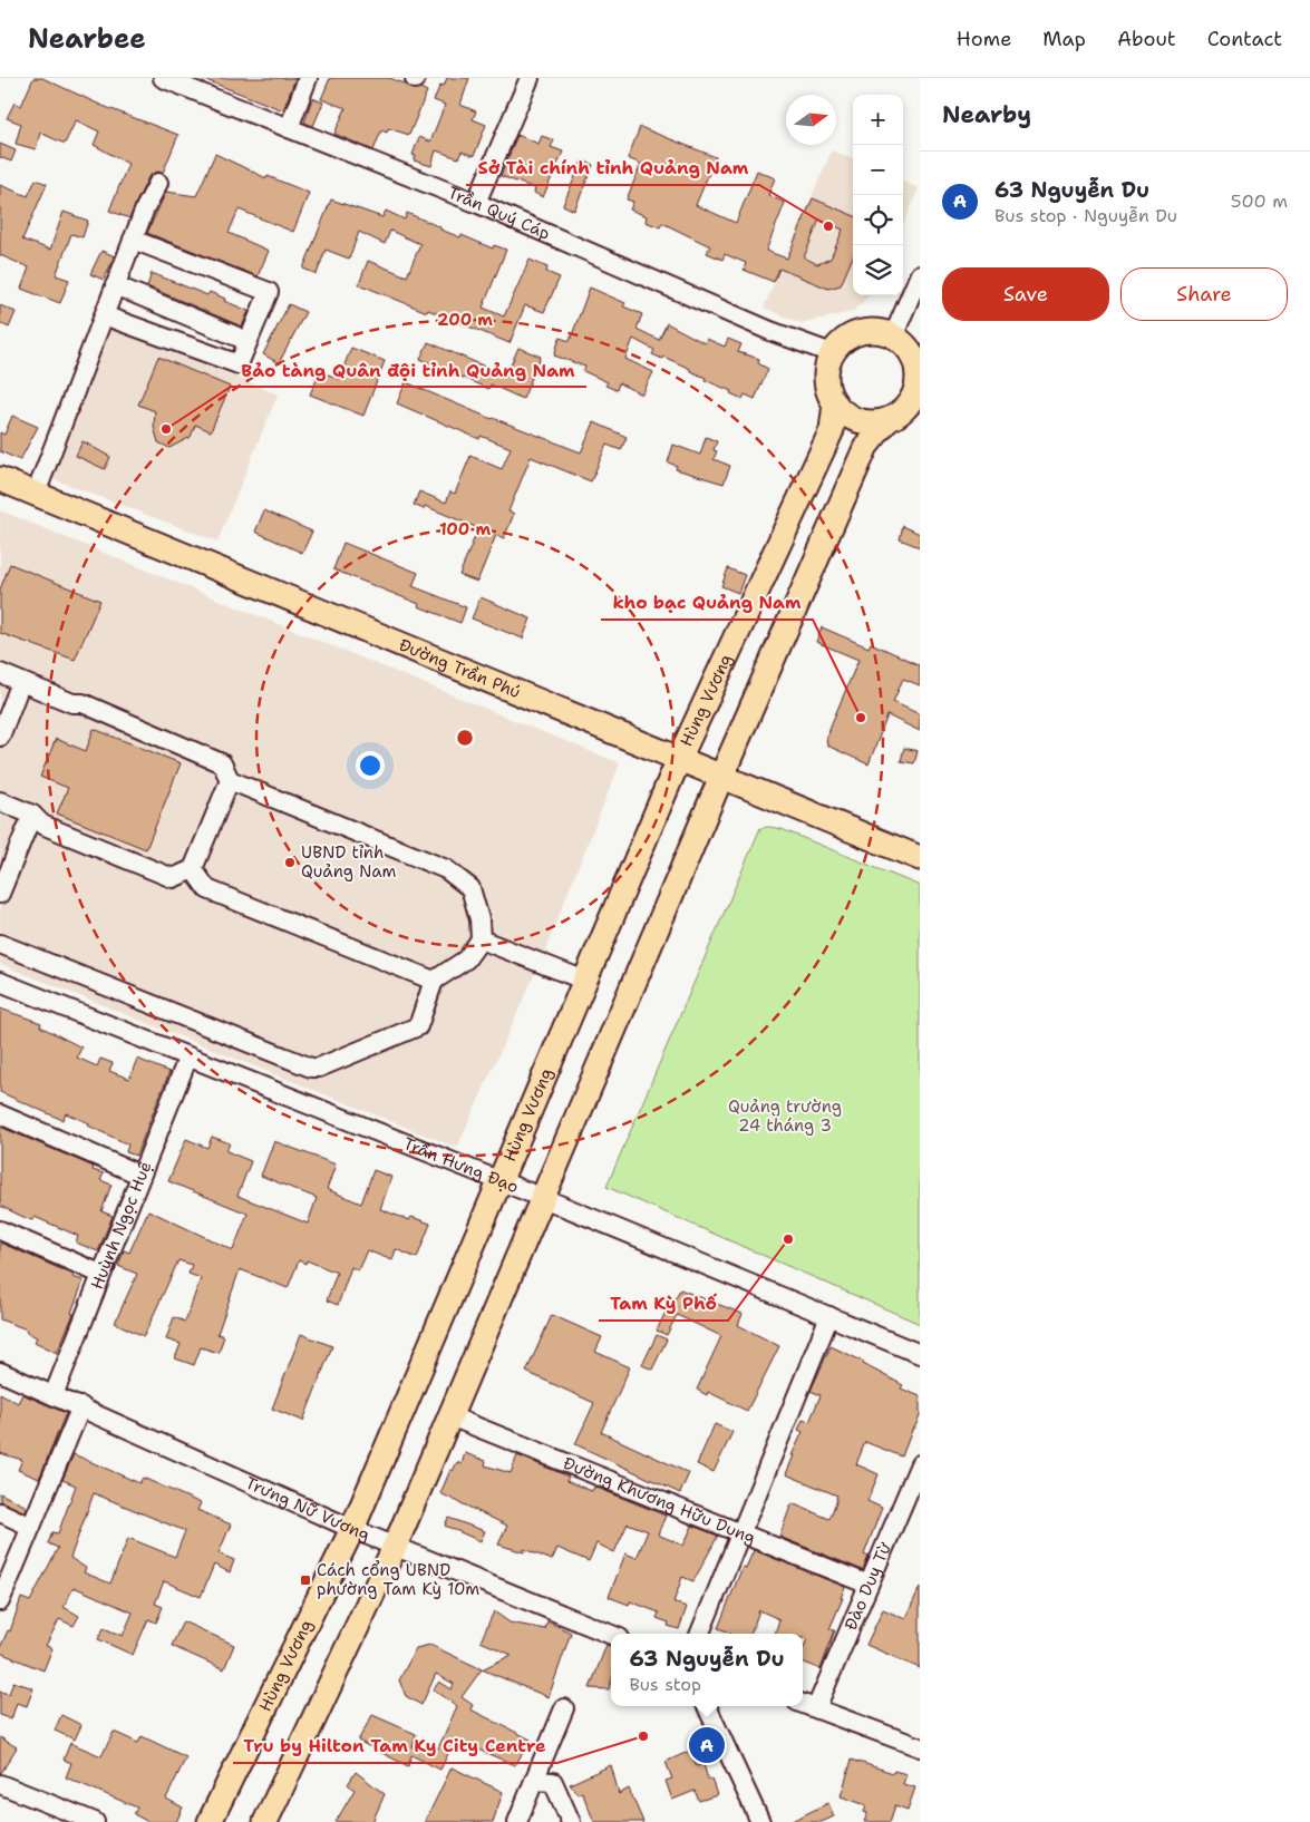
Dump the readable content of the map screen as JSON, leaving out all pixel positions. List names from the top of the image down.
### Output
{
  "streets": {
    "main road": ["Đường Trần Phú", "Hùng Vương"],
    "street": [
      "Trần Quý Cáp",
      "Trần Hưng Đạo",
      "Huỳnh Ngọc Huệ",
      "Đường Khương Hữu Dụng",
      "Trưng Nữ Vương",
      "Đào Duy Từ"
    ]
  },
  "crossings": [
    ["Trần Quý Cáp", "Hùng Vương"],
    ["Đường Trần Phú", "Hùng Vương"],
    ["Hùng Vương", "Trần Hưng Đạo"],
    ["Hùng Vương", "Trưng Nữ Vương"],
    ["Trần Hưng Đạo", "Huỳnh Ngọc Huệ"],
    ["Huỳnh Ngọc Huệ", "Trưng Nữ Vương"],
    ["Đường Khương Hữu Dụng", "Đào Duy Từ"]
  ],
  "parks": ["Quảng trường 24 tháng 3"],
  "places": {
    "other": [
      "Sở Tài chính tỉnh Quảng Nam",
      "Bảo tàng Quân đội tỉnh Quảng Nam",
      "kho bạc Quảng Nam",
      "UBND tỉnh Quảng Nam",
      "Tam Kỳ Phố",
      "Tru by Hilton Tam Ky City Centre"
    ],
    "transit": ["Cách cổng UBND phường Tam Kỳ 10m"]
  },
  "north": "right",
  "page": {
    "header": "Nearbee",
    "nav": [
      "Home",
      "Map",
      "About",
      "Contact"
    ],
    "heading": "Nearby",
    "map_buttons": ["+", "−"],
    "list": [
      {
        "mark": "A",
        "name": "63 Nguyễn Du",
        "note": "Bus stop · Nguyễn Du",
        "value": "500 m"
      }
    ],
    "buttons": ["Save", "Share"],
    "popup": ["63 Nguyễn Du", "Bus stop"],
    "pins": "A"
  },
  "rings": ["200 m", "100 m"]
}
